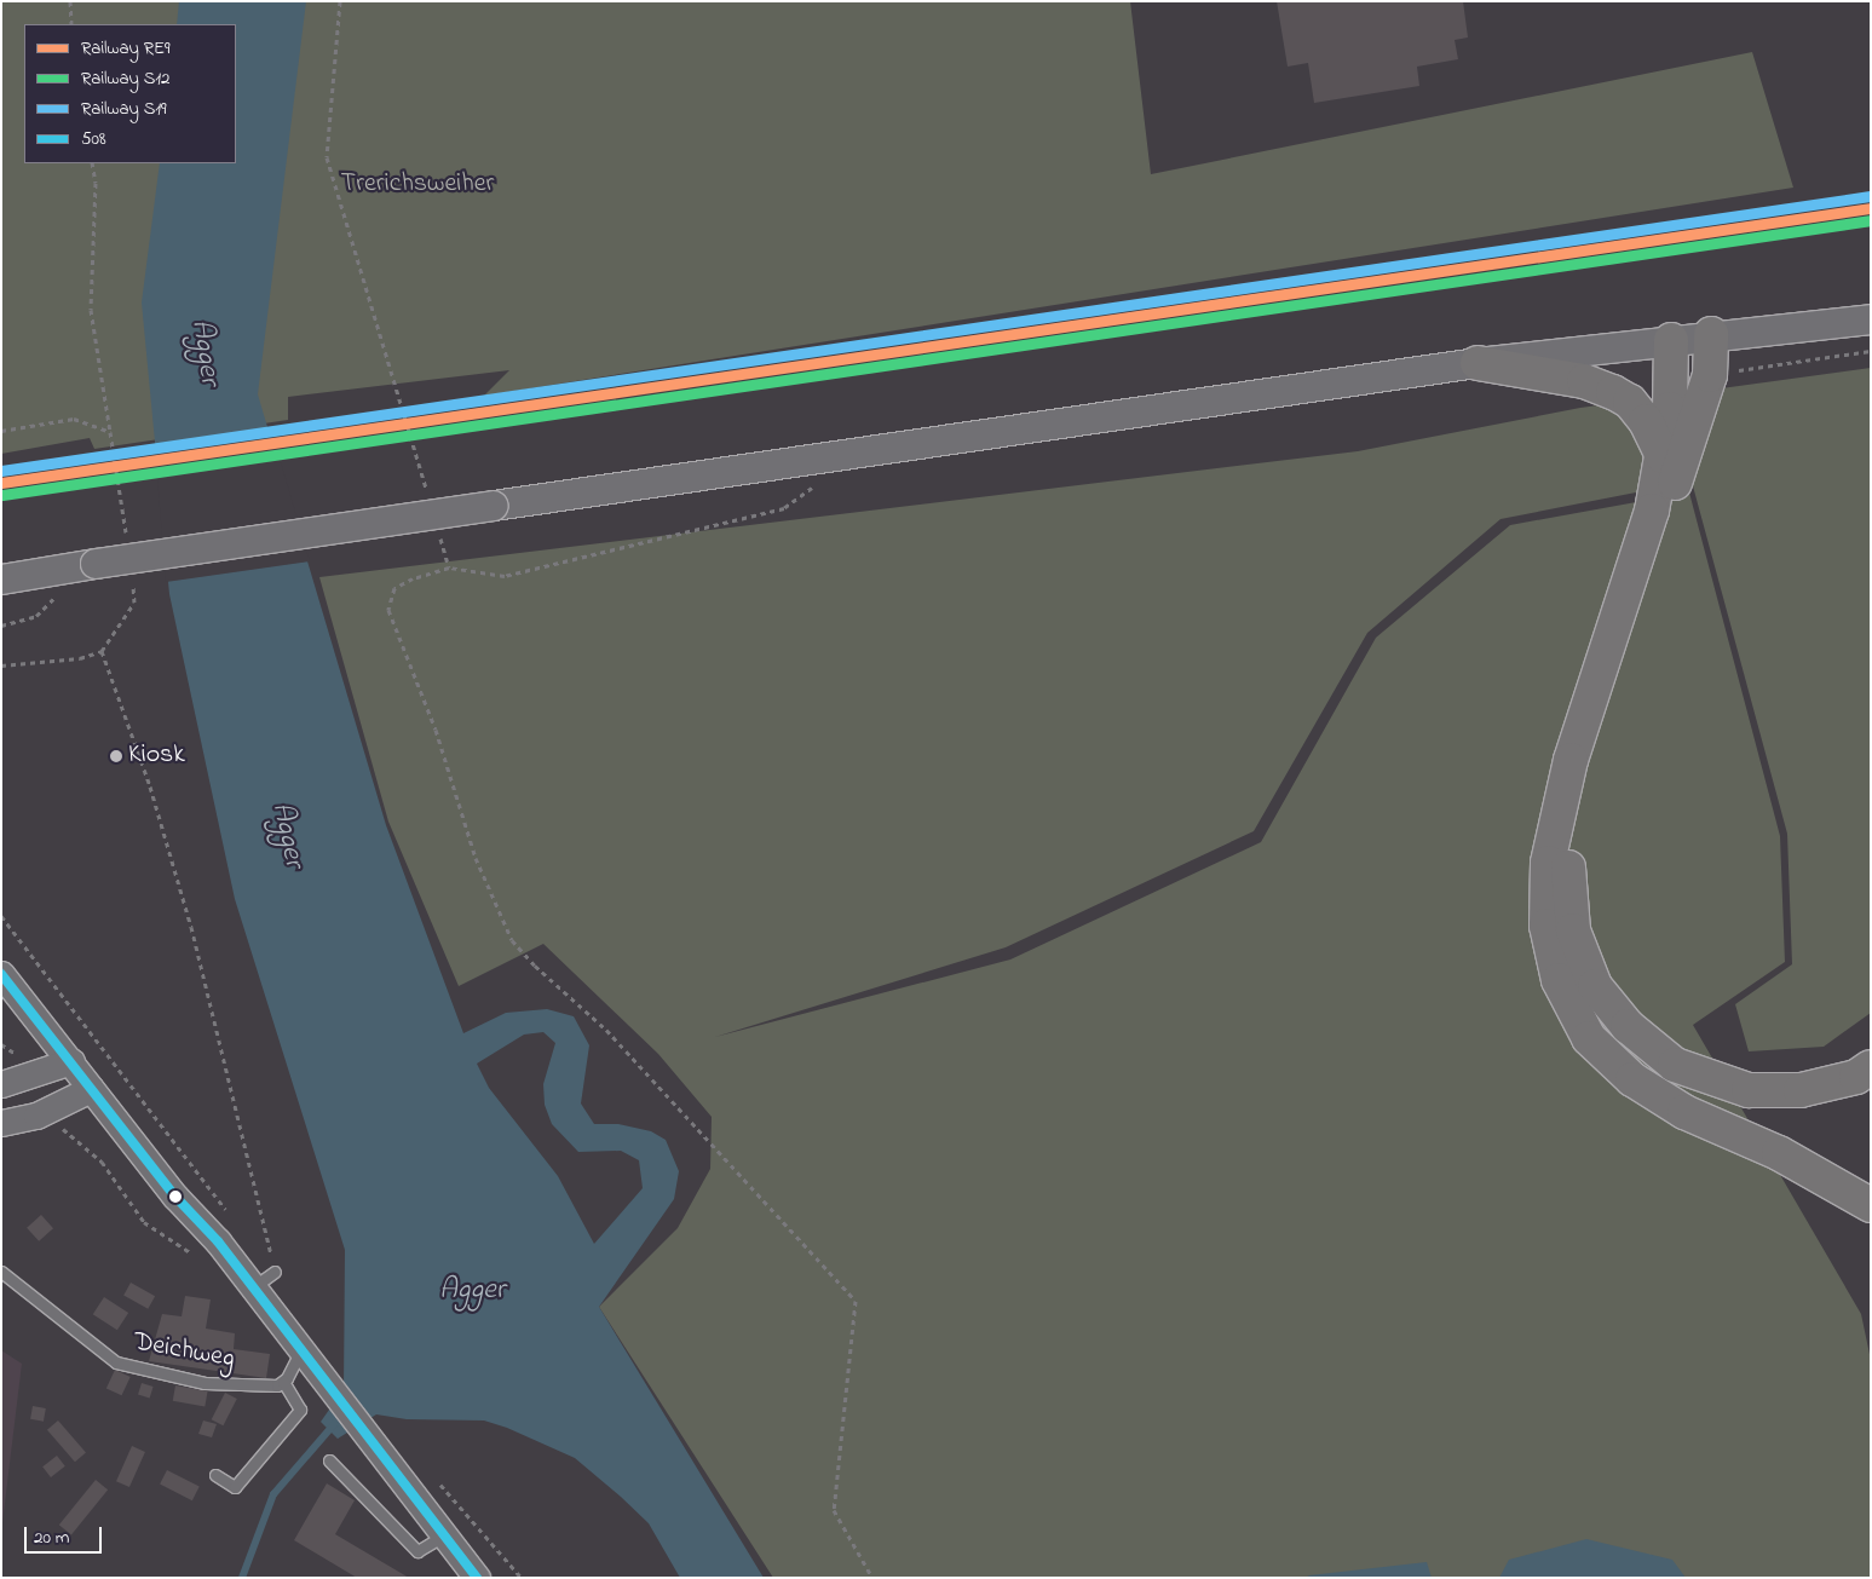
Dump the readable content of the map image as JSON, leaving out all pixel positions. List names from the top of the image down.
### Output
{
  "streets": {
    "lane": ["Deichweg"]
  },
  "water": ["Agger"],
  "parks": ["Trerichsweiher"],
  "places": ["Kiosk"],
  "lines": [
    "rail line S19",
    "rail line RE9",
    "rail line S12",
    "transit line 508"
  ],
  "legend": [
    "Railway RE9",
    "Railway S12",
    "Railway S19",
    "508"
  ],
  "scale_bar": "20 m"
}
